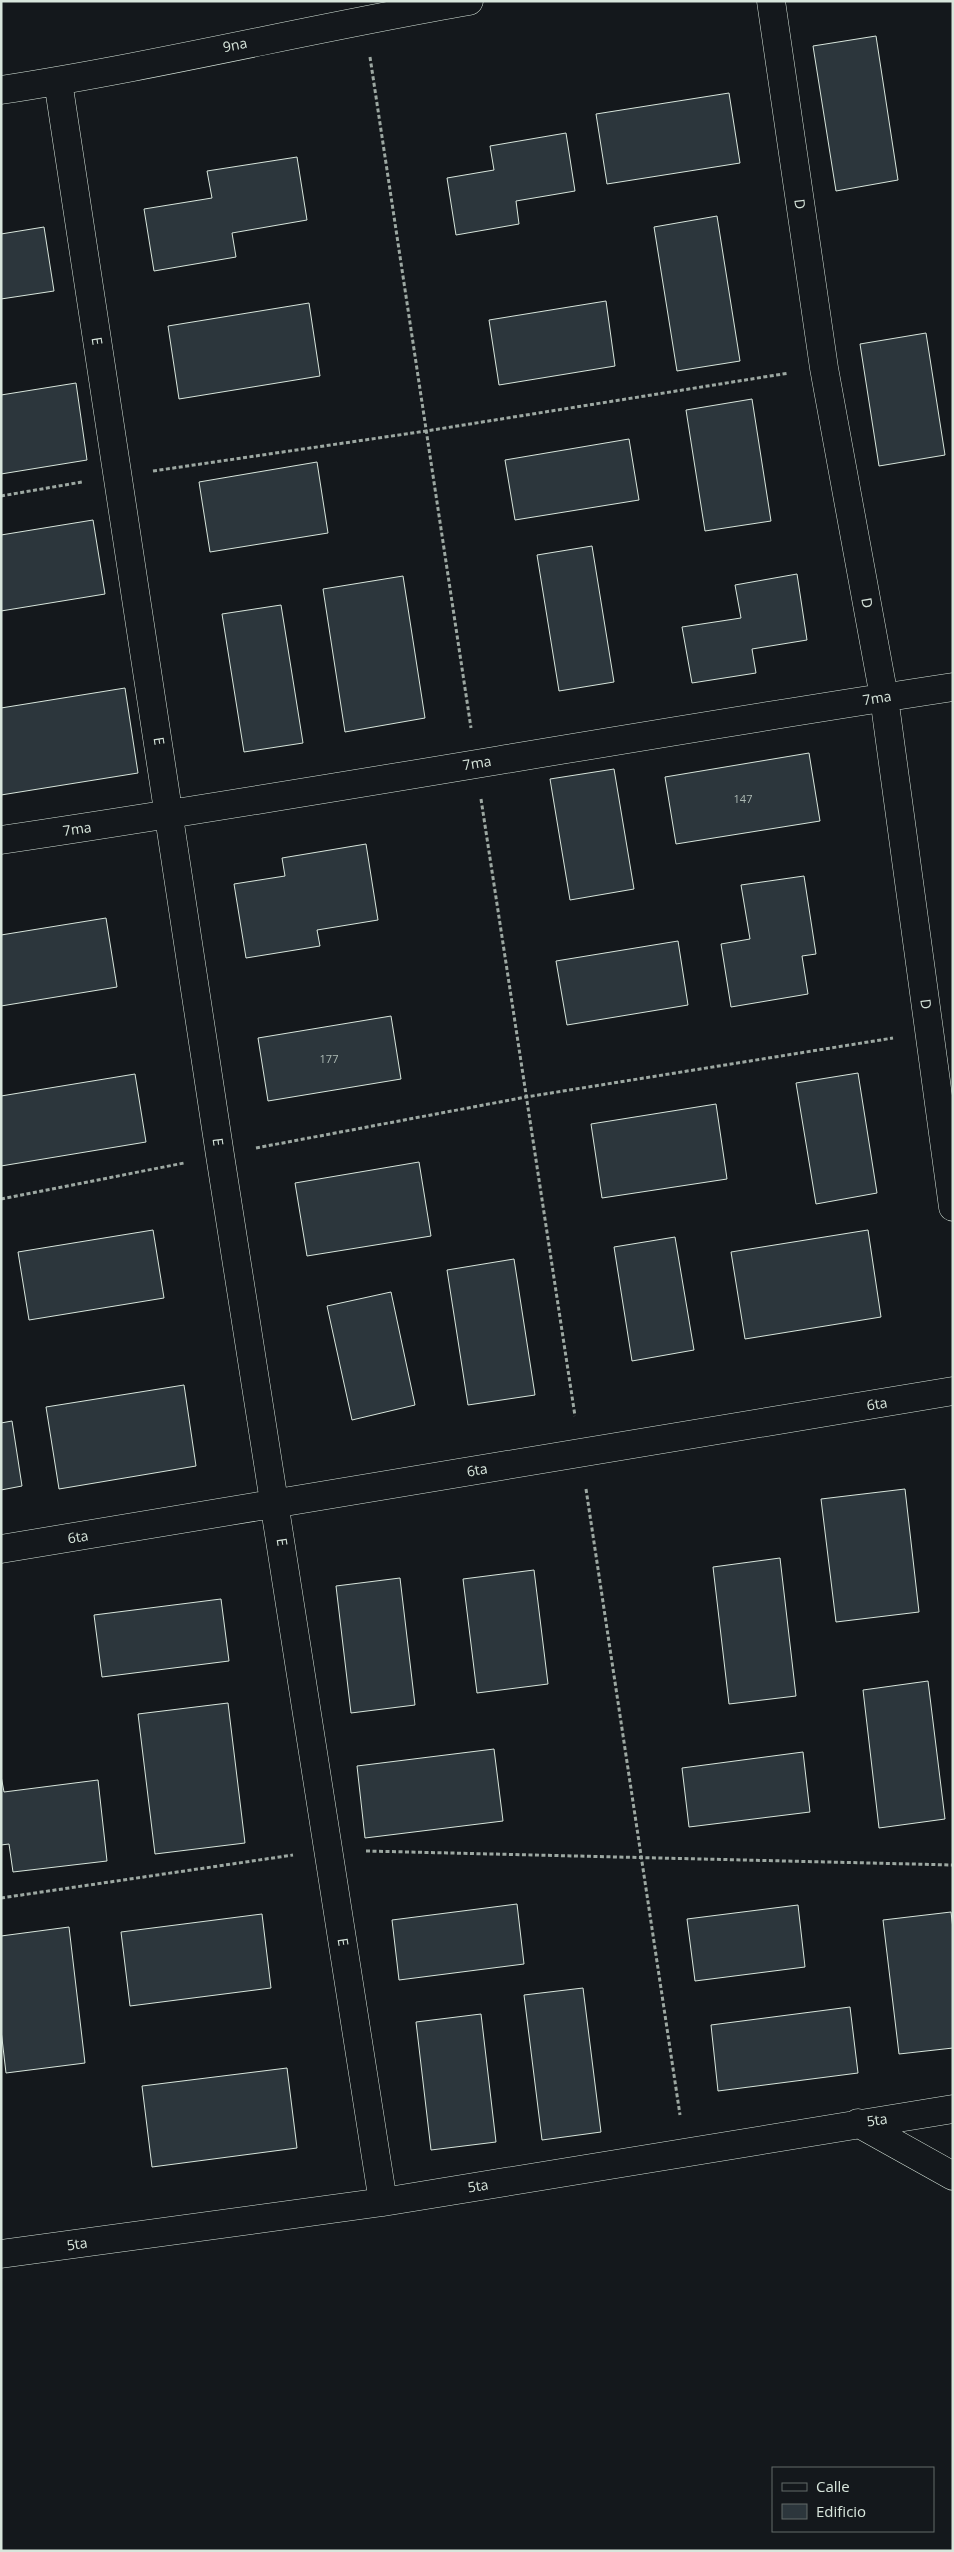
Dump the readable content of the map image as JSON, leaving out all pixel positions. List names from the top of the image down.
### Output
{
  "streets": {
    "street": [
      "9na",
      "D",
      "E",
      "7ma",
      "6ta",
      "5ta"
    ]
  },
  "crossings": [
    ["9na", "E"],
    ["D", "7ma"],
    ["E", "7ma"],
    ["E", "6ta"],
    ["E", "5ta"]
  ],
  "house_numbers": ["147", "177"],
  "legend": ["Calle", "Edificio"]
}
